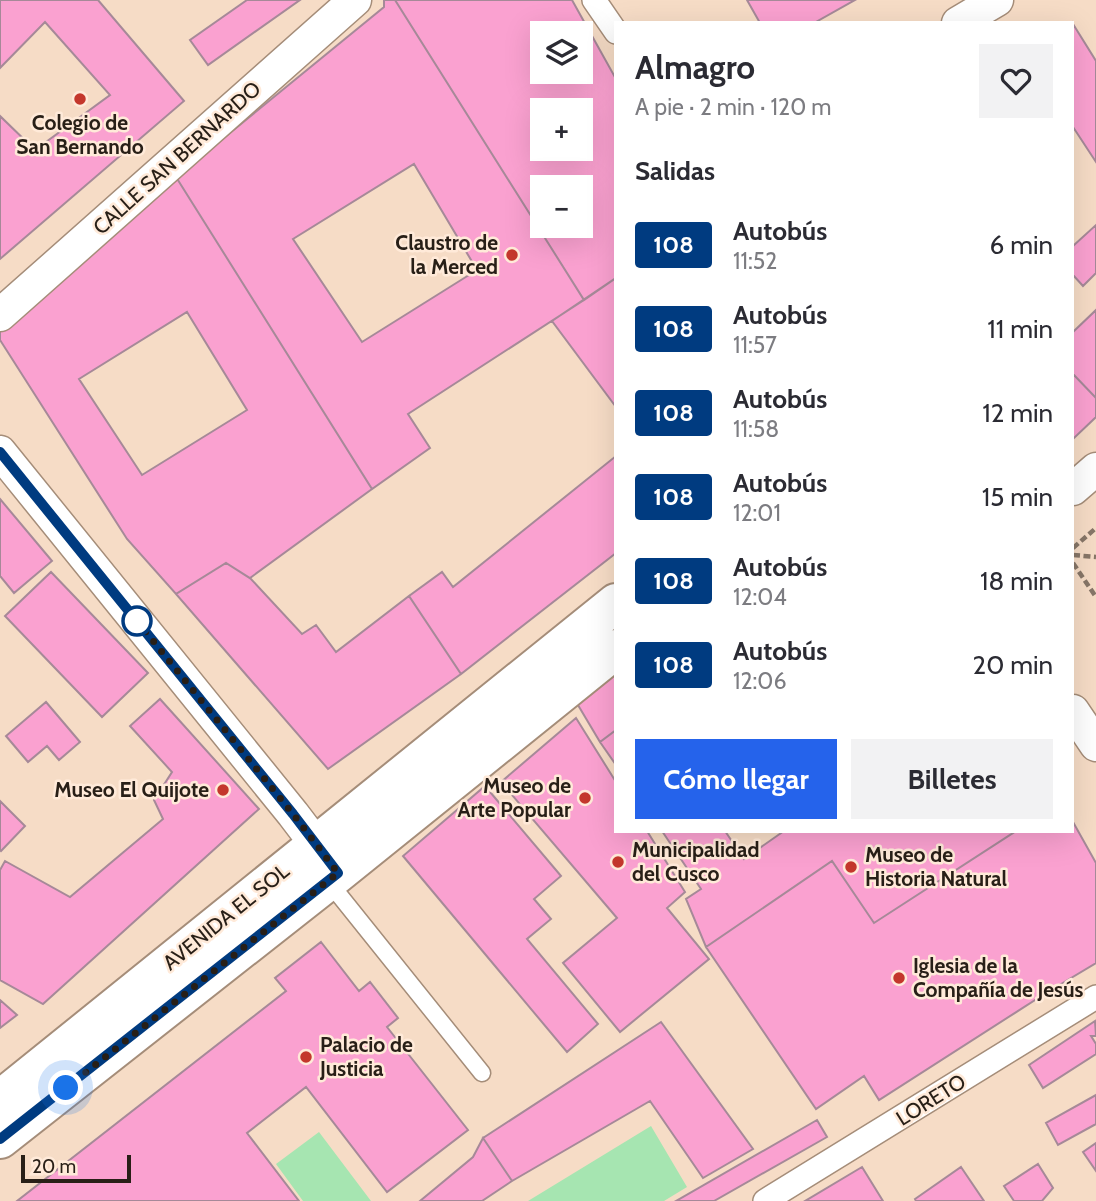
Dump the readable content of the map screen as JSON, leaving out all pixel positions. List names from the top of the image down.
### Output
{
  "streets": {
    "street": ["CALLE SAN BERNARDO", "AVENIDA EL SOL", "LORETO"]
  },
  "places": [
    "Colegio de San Bernando",
    "Claustro de la Merced",
    "Museo El Quijote",
    "Museo de Arte Popular",
    "Municipalidad del Cusco",
    "Museo de Historia Natural",
    "Iglesia de la Compañía de Jesús",
    "Palacio de Justicia"
  ],
  "lines": ["bus line 108"],
  "scale_bar": "20 m",
  "page": {
    "map_buttons": ["+", "−"],
    "heading": [
      ["Almagro", "A pie · 2 min · 120 m"],
      "Salidas"
    ],
    "list": [
      {
        "mark": "108",
        "name": "Autobús",
        "note": "11:52",
        "value": "6 min"
      },
      {
        "mark": "108",
        "name": "Autobús",
        "note": "11:57",
        "value": "11 min"
      },
      {
        "mark": "108",
        "name": "Autobús",
        "note": "11:58",
        "value": "12 min"
      },
      {
        "mark": "108",
        "name": "Autobús",
        "note": "12:01",
        "value": "15 min"
      },
      {
        "mark": "108",
        "name": "Autobús",
        "note": "12:04",
        "value": "18 min"
      },
      {
        "mark": "108",
        "name": "Autobús",
        "note": "12:06",
        "value": "20 min"
      }
    ],
    "buttons": ["Cómo llegar", "Billetes"],
    "scale": "20 m"
  }
}
